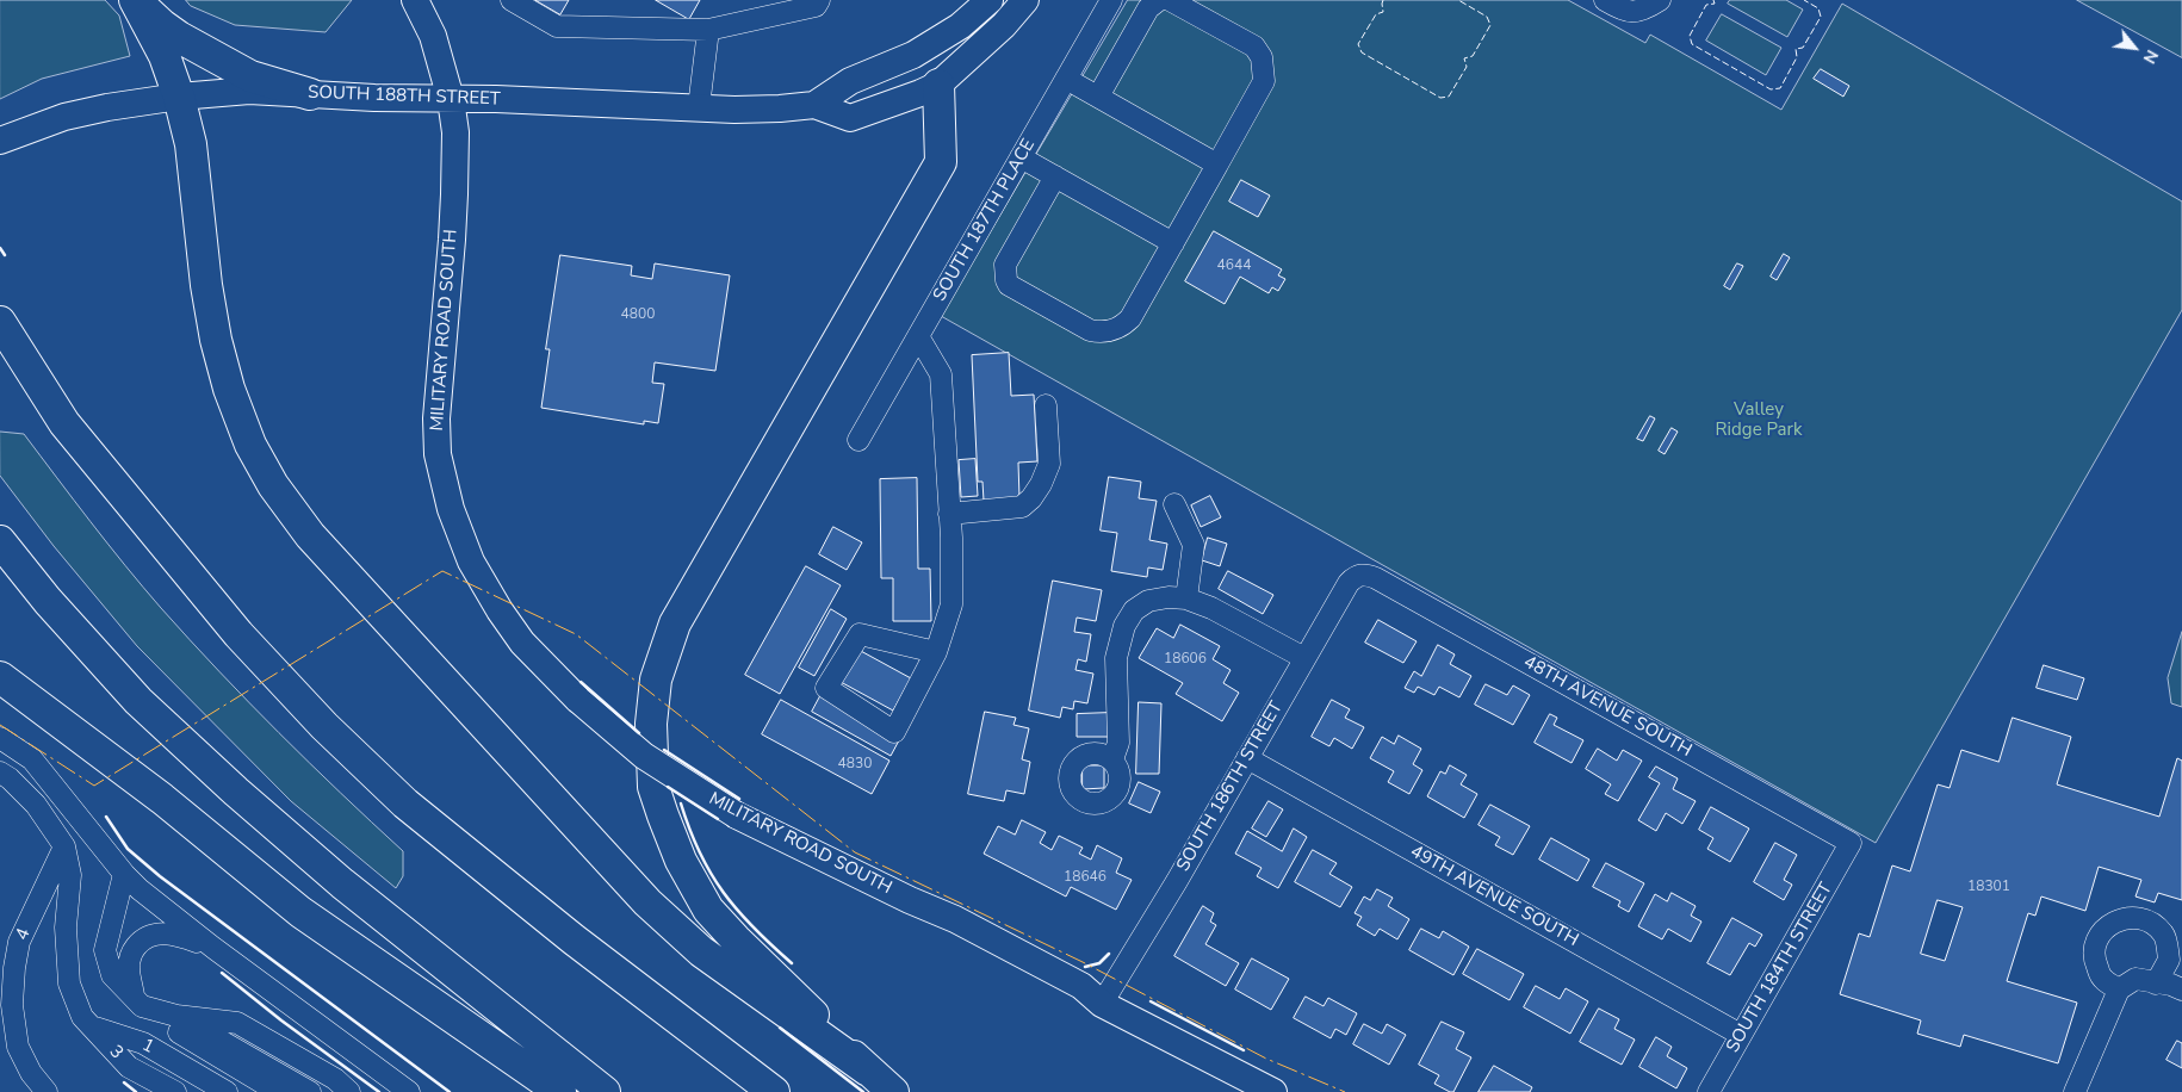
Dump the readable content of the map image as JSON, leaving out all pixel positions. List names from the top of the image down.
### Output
{
  "streets": {
    "main road": ["SOUTH 188TH STREET", "MILITARY ROAD SOUTH"],
    "street": [
      "SOUTH 187TH PLACE",
      "48TH AVENUE SOUTH",
      "SOUTH 186TH STREET",
      "49TH AVENUE SOUTH",
      "4",
      "SOUTH 184TH STREET",
      "1",
      "3"
    ]
  },
  "crossings": [
    ["SOUTH 188TH STREET", "MILITARY ROAD SOUTH"],
    ["MILITARY ROAD SOUTH", "SOUTH 186TH STREET"],
    ["48TH AVENUE SOUTH", "SOUTH 186TH STREET"],
    ["48TH AVENUE SOUTH", "SOUTH 184TH STREET"],
    ["SOUTH 186TH STREET", "49TH AVENUE SOUTH"],
    ["49TH AVENUE SOUTH", "SOUTH 184TH STREET"],
    ["4", "3"],
    ["1", "3"]
  ],
  "parks": ["Valley Ridge Park"],
  "house_numbers": [
    "4644",
    "4800",
    "18606",
    "4830",
    "18646",
    "18301"
  ],
  "north": "bottom right"
}
